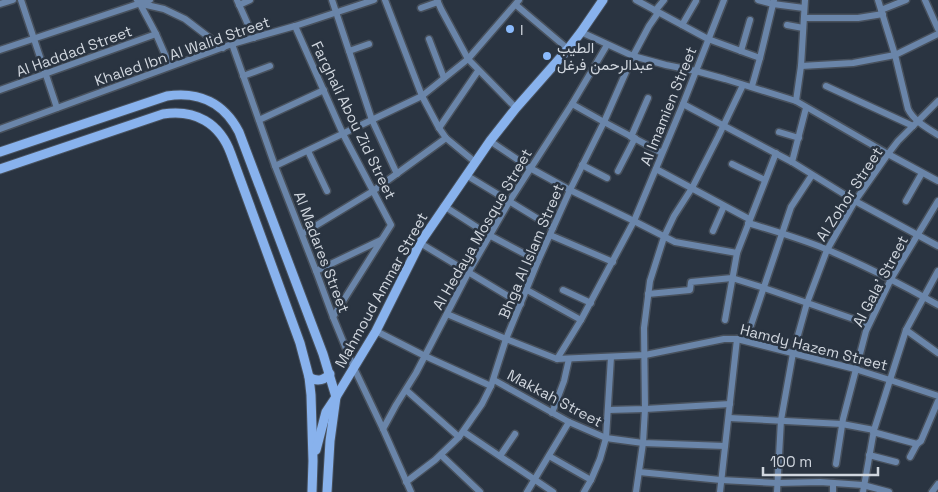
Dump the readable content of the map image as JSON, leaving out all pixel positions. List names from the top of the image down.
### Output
{
  "streets": {
    "street": [
      "Al Haddad Street",
      "Khaled Ibn Al Walid Street",
      "Al Imamien Street",
      "Farghali Abou Zid Street",
      "Al Zohor Street",
      "Al Hedaya Mosque Street",
      "Bhga Al Islam Street",
      "Al Madares Street",
      "Al Gala' Street",
      "Mahmoud Ammar Street",
      "Hamdy Hazem Street",
      "Makkah Street"
    ]
  },
  "crossings": [
    ["Khaled Ibn Al Walid Street", "Farghali Abou Zid Street"],
    ["Khaled Ibn Al Walid Street", "Al Madares Street"],
    ["Al Imamien Street", "Hamdy Hazem Street"],
    ["Al Zohor Street", "Hamdy Hazem Street"],
    ["Al Hedaya Mosque Street", "Al Madares Street"],
    ["Al Hedaya Mosque Street", "Hamdy Hazem Street"],
    ["Al Hedaya Mosque Street", "Makkah Street"],
    ["Bhga Al Islam Street", "Al Madares Street"],
    ["Bhga Al Islam Street", "Hamdy Hazem Street"],
    ["Bhga Al Islam Street", "Makkah Street"],
    ["Al Madares Street", "Mahmoud Ammar Street"],
    ["Al Gala' Street", "Hamdy Hazem Street"],
    ["Mahmoud Ammar Street", "Makkah Street"]
  ],
  "places": ["ا", "الطيب عبدالرحمن فرغل"],
  "scale_bar": "100 m"
}
